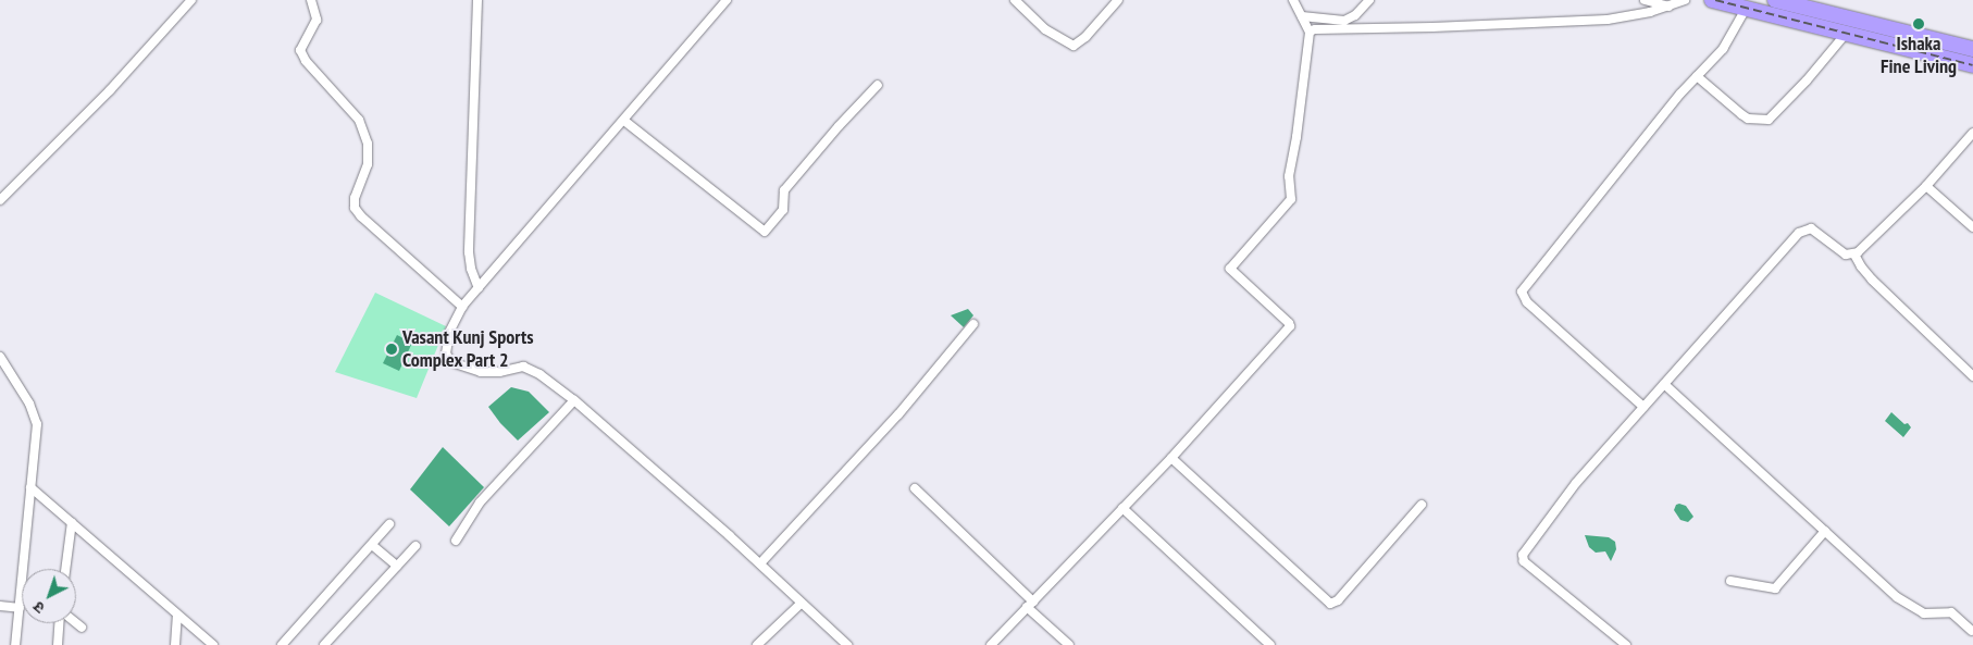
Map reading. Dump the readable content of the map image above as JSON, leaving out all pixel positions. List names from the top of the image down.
{
  "places": ["Ishaka Fine Living", "Vasant Kunj Sports Complex Part 2"],
  "north": "bottom left"
}
